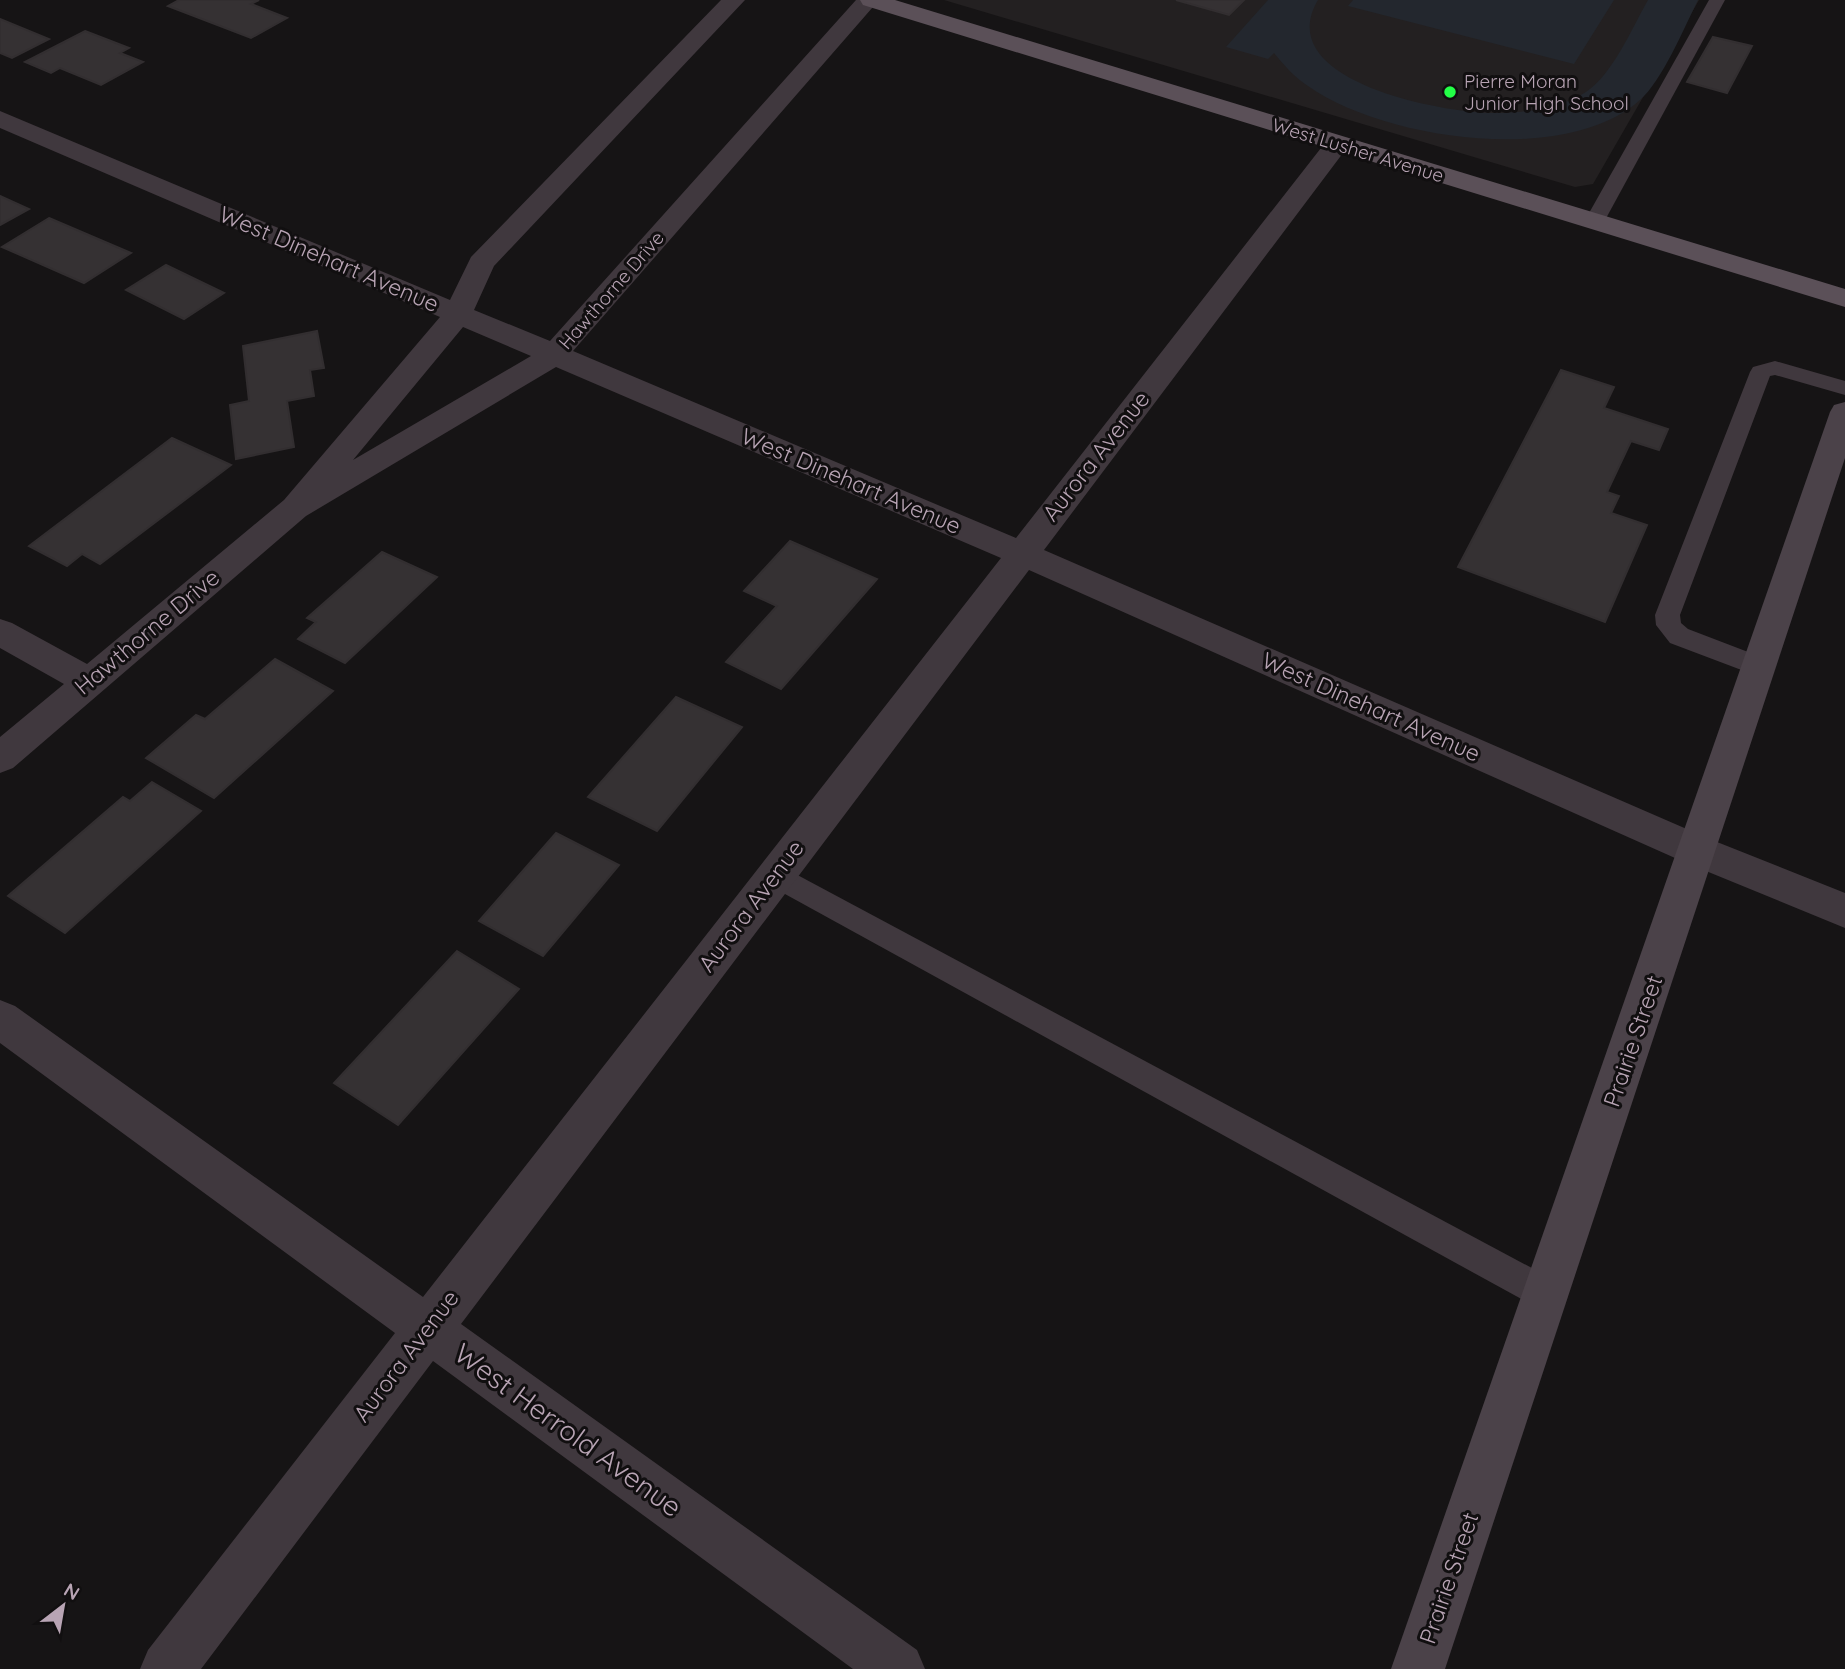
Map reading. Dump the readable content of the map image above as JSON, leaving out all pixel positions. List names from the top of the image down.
{
  "streets": {
    "main road": ["West Lusher Avenue", "Prairie Street"],
    "street": [
      "West Dinehart Avenue",
      "Hawthorne Drive",
      "Aurora Avenue",
      "West Herrold Avenue"
    ]
  },
  "crossings": [
    ["West Lusher Avenue", "Hawthorne Drive"],
    ["West Lusher Avenue", "Aurora Avenue"],
    ["West Dinehart Avenue", "Hawthorne Drive"],
    ["West Dinehart Avenue", "Aurora Avenue"],
    ["West Dinehart Avenue", "Prairie Street"],
    ["Aurora Avenue", "West Herrold Avenue"]
  ],
  "places": ["Pierre Moran Junior High School"],
  "north": "top right"
}
